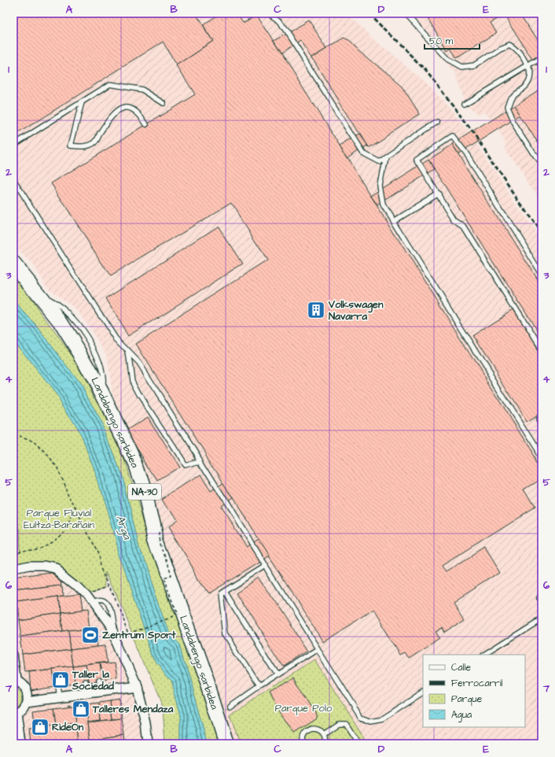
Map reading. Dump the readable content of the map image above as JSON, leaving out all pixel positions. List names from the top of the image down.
{
  "streets": {
    "highway": ["Landabengo sarbidea", "NA-30"]
  },
  "water": ["Arga"],
  "parks": ["Parque Fluvial Eultza-Barañain", "Parque Polo"],
  "places": {
    "building": ["Volkswagen Navarra"],
    "sports": ["Zentrum Sport"],
    "shop": ["Taller la Sociedad", "Talleres Mendaza", "RideOn"]
  },
  "legend": [
    "Calle",
    "Ferrocarril",
    "Parque",
    "Agua"
  ],
  "scale_bar": "50 m",
  "grid": {
    "columns": [
      "A",
      "B",
      "C",
      "D",
      "E"
    ],
    "rows": [
      "1",
      "2",
      "3",
      "4",
      "5",
      "6",
      "7"
    ]
  }
}
